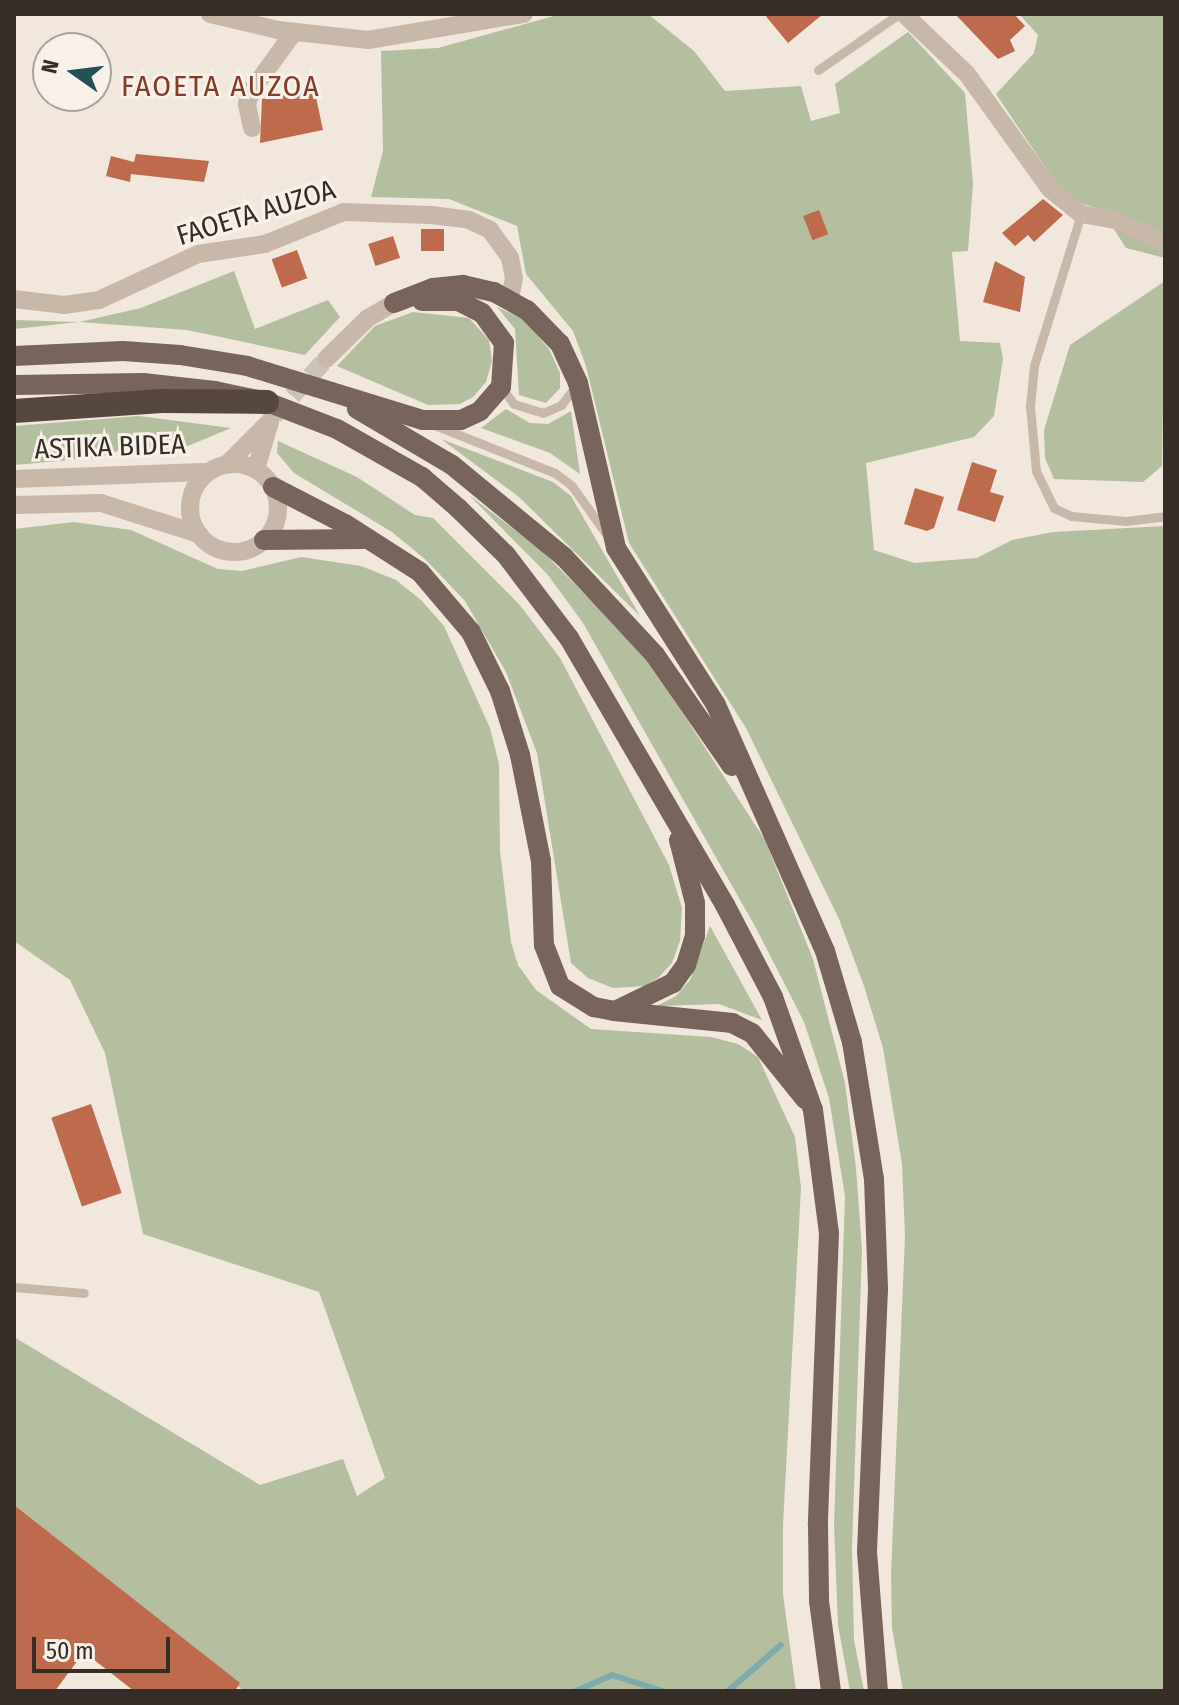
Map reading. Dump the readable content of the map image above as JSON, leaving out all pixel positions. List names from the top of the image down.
{
  "streets": {
    "street": ["FAOETA AUZOA", "ASTIKA BIDEA"]
  },
  "districts": ["FAOETA AUZOA"],
  "scale_bar": "50 m",
  "north": "left"
}
